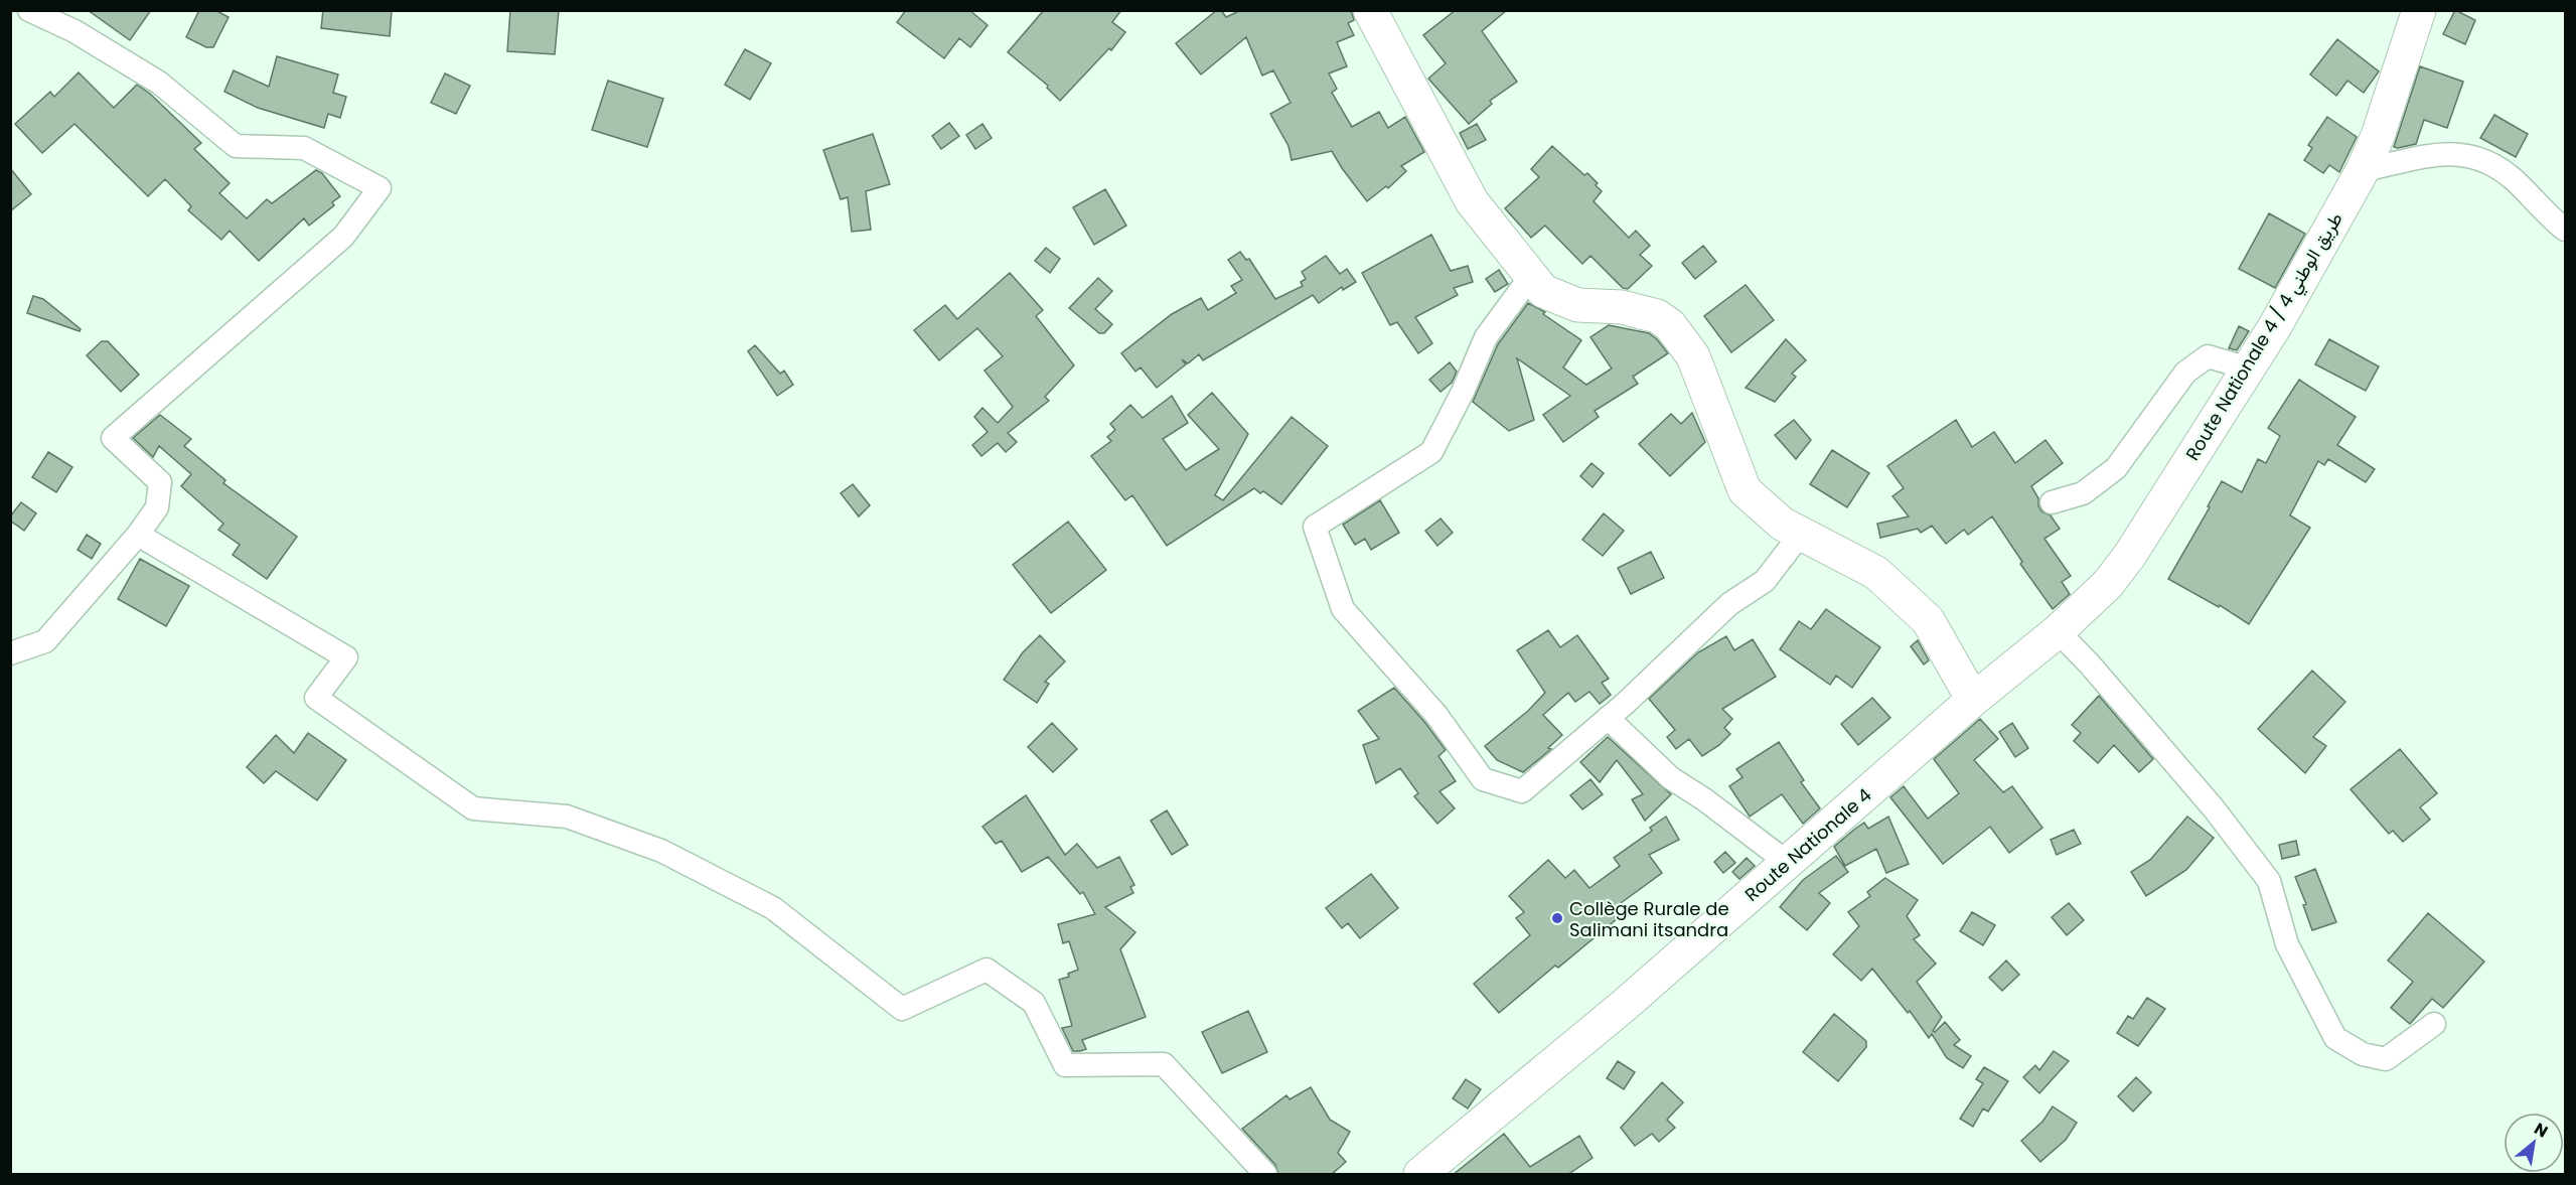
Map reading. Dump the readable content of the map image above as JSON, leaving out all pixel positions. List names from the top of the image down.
{
  "streets": {
    "main road": ["Route Nationale 4 / طريق الوطني 4", "Route Nationale 4"]
  },
  "crossings": [
    ["Route Nationale 4 / طريق الوطني 4", "Route Nationale 4"]
  ],
  "places": ["Collège Rurale de Salimani itsandra"],
  "north": "top right"
}
